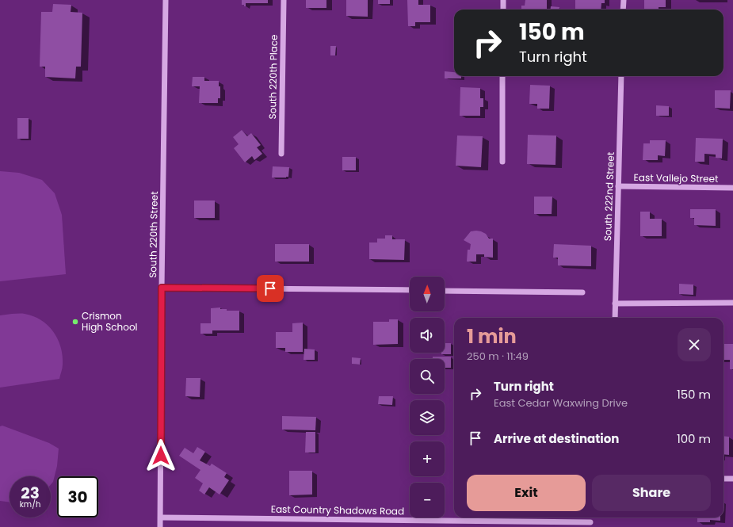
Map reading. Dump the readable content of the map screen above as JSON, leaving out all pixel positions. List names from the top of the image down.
{
  "streets": {
    "street": [
      "South 220th Place",
      "East Vallejo Street",
      "South 222nd Street",
      "South 220th Street",
      "East Country Shadows Road"
    ]
  },
  "crossings": [
    ["East Vallejo Street", "South 222nd Street"],
    ["South 220th Street", "East Country Shadows Road"]
  ],
  "places": ["Crismon High School"],
  "north": "top",
  "page": {
    "turn": ["150 m", "Turn right"],
    "map_buttons": ["+", "−"],
    "heading": ["1 min", "250 m · 11:49"],
    "list": [
      {
        "name": "Turn right",
        "note": "East Cedar Waxwing Drive",
        "value": "150 m"
      },
      {
        "name": "Arrive at destination",
        "value": "100 m"
      }
    ],
    "buttons": ["Exit", "Share"],
    "speed": "23 km/h",
    "limit": "30"
  }
}
